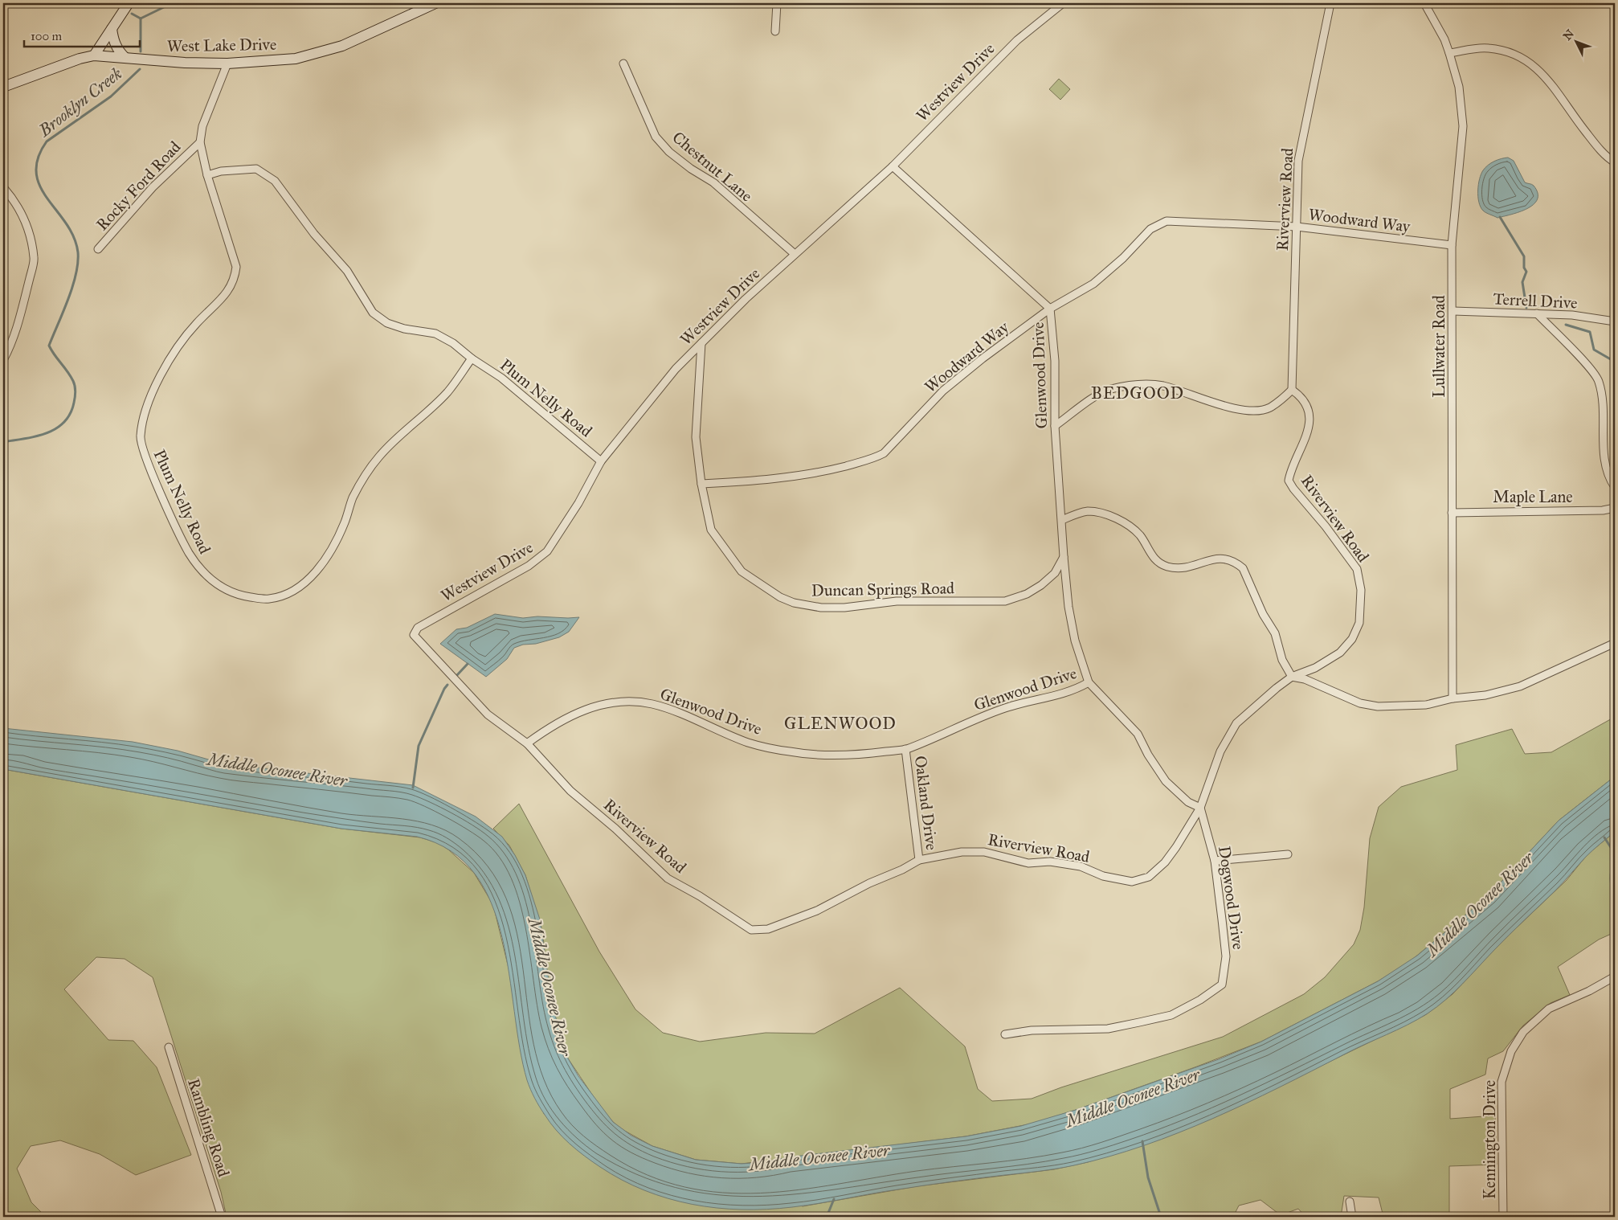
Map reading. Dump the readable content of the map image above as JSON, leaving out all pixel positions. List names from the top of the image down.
{
  "streets": {
    "main road": ["West Lake Drive"],
    "street": [
      "Westview Drive",
      "Chestnut Lane",
      "Rocky Ford Road",
      "Riverview Road",
      "Woodward Way",
      "Terrell Drive",
      "Lullwater Road",
      "Glenwood Drive",
      "Plum Nelly Road",
      "Maple Lane",
      "Duncan Springs Road",
      "Oakland Drive",
      "Dogwood Drive",
      "Rambling Road",
      "Kennington Drive"
    ]
  },
  "crossings": [
    ["West Lake Drive", "Plum Nelly Road"],
    ["Westview Drive", "Chestnut Lane"],
    ["Westview Drive", "Riverview Road"],
    ["Westview Drive", "Glenwood Drive"],
    ["Westview Drive", "Plum Nelly Road"],
    ["Westview Drive", "Duncan Springs Road"],
    ["Rocky Ford Road", "Plum Nelly Road"],
    ["Riverview Road", "Woodward Way"],
    ["Riverview Road", "Glenwood Drive"],
    ["Riverview Road", "Oakland Drive"],
    ["Riverview Road", "Dogwood Drive"],
    ["Woodward Way", "Lullwater Road"],
    ["Woodward Way", "Glenwood Drive"],
    ["Woodward Way", "Duncan Springs Road"],
    ["Terrell Drive", "Lullwater Road"],
    ["Lullwater Road", "Maple Lane"],
    ["Glenwood Drive", "Duncan Springs Road"],
    ["Glenwood Drive", "Oakland Drive"]
  ],
  "districts": ["BEDGOOD", "GLENWOOD"],
  "water": ["Brooklyn Creek", "Middle Oconee River"],
  "scale_bar": "100 m",
  "north": "top left"
}
